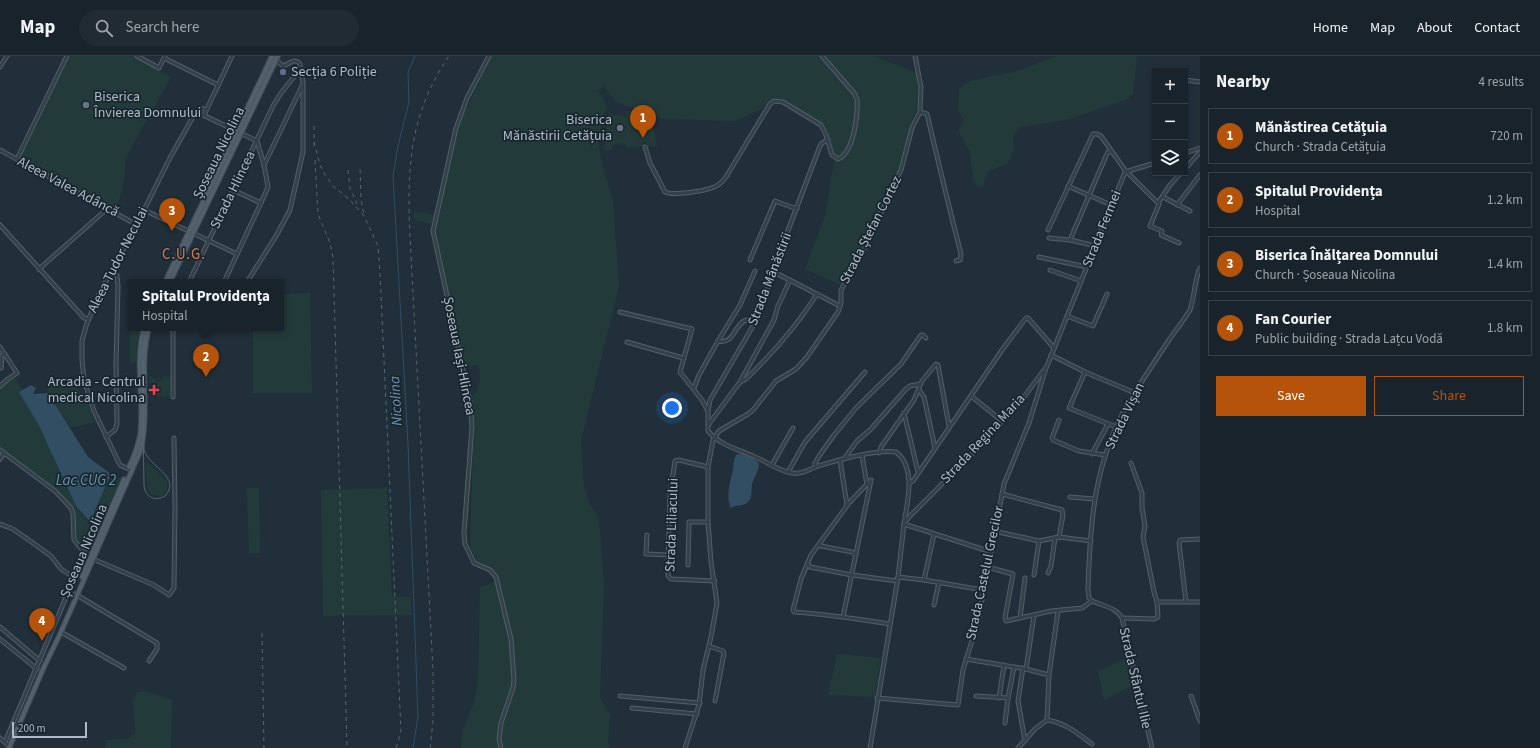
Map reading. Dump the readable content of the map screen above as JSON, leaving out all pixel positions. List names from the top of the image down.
{
  "streets": {
    "main road": ["Șoseaua Nicolina"],
    "street": [
      "Aleea Valea Adâncă",
      "Strada Hlincea",
      "Strada Fermei",
      "Strada Ștefan Cortez",
      "Aleea Tudor Neculai",
      "Strada Mânăstirii",
      "Șoseaua Iași-Hlincea",
      "Strada Vișan",
      "Strada Regina Maria",
      "Strada Liliacului",
      "Strada Castelul Grecilor",
      "Strada Sfântul Ilie"
    ]
  },
  "crossings": [
    ["Șoseaua Nicolina", "Strada Hlincea"],
    ["Șoseaua Nicolina", "Aleea Tudor Neculai"],
    ["Aleea Valea Adâncă", "Aleea Tudor Neculai"],
    ["Strada Hlincea", "Aleea Tudor Neculai"],
    ["Strada Fermei", "Strada Regina Maria"],
    ["Strada Ștefan Cortez", "Strada Mânăstirii"],
    ["Strada Vișan", "Strada Sfântul Ilie"],
    ["Strada Regina Maria", "Strada Castelul Grecilor"]
  ],
  "districts": ["C.U.G."],
  "water": ["Nicolina", "Lac CUG 2"],
  "places": {
    "other": ["Secția 6 Poliție", "Biserica Învierea Domnului", "Biserica Mănăstirii Cetățuia"],
    "health": ["Arcadia - Centrul medical Nicolina"]
  },
  "scale_bar": "200 m",
  "page": {
    "header": "Map",
    "search": "Search here",
    "nav": [
      "Home",
      "Map",
      "About",
      "Contact"
    ],
    "heading": ["Nearby", "4 results"],
    "map_buttons": ["+", "−"],
    "pins": [
      "1",
      "3",
      "2",
      "4"
    ],
    "list": [
      {
        "mark": "1",
        "name": "Mănăstirea Cetățuia",
        "note": "Church · Strada Cetățuia",
        "value": "720 m"
      },
      {
        "mark": "2",
        "name": "Spitalul Providența",
        "note": "Hospital",
        "value": "1.2 km"
      },
      {
        "mark": "3",
        "name": "Biserica Înălțarea Domnului",
        "note": "Church · Șoseaua Nicolina",
        "value": "1.4 km"
      },
      {
        "mark": "4",
        "name": "Fan Courier",
        "note": "Public building · Strada Lațcu Vodă",
        "value": "1.8 km"
      }
    ],
    "popup": ["Spitalul Providența", "Hospital"],
    "buttons": ["Save", "Share"],
    "scale": "200 m"
  }
}
